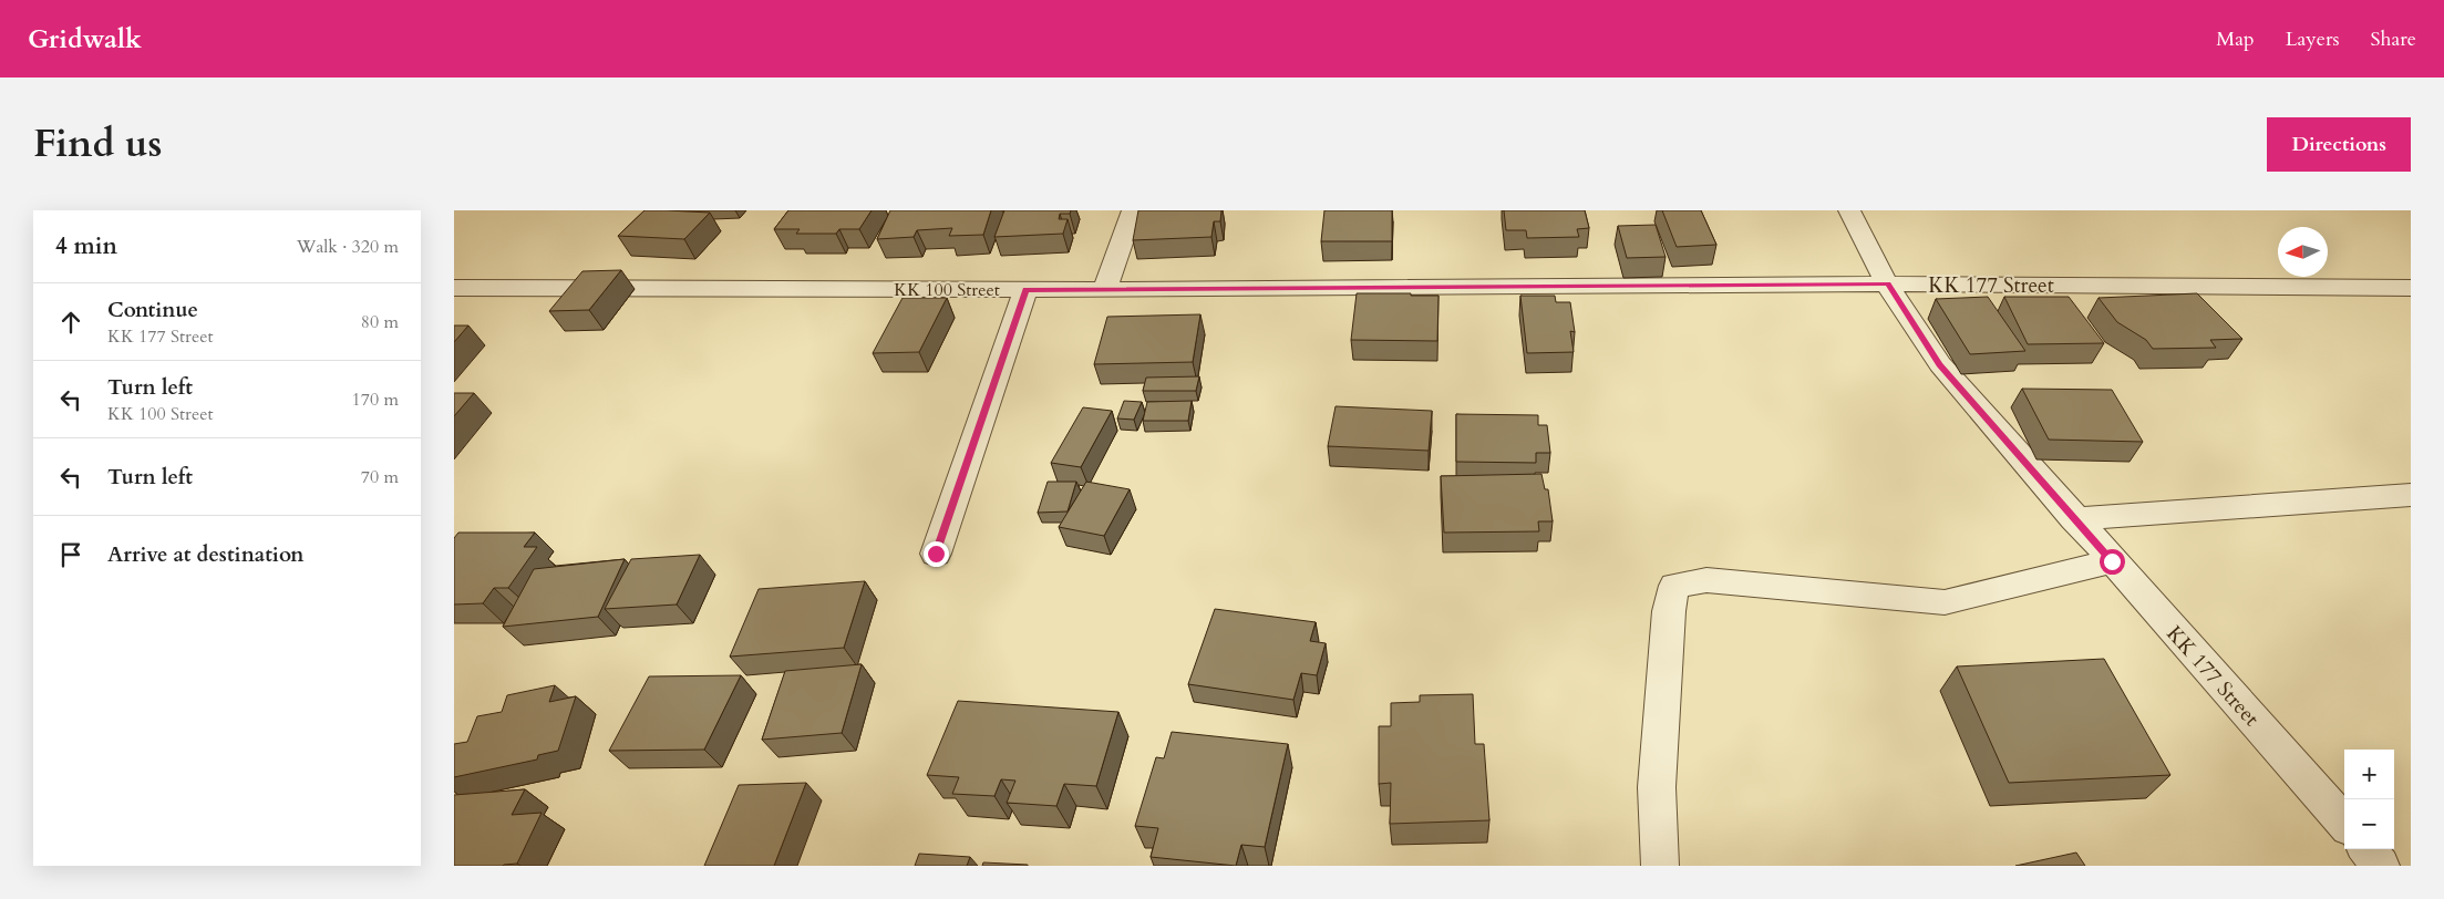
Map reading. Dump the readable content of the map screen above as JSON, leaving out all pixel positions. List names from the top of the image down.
{
  "streets": {
    "street": ["KK 177 Street", "KK 100 Street"]
  },
  "crossings": [
    ["KK 177 Street", "KK 100 Street"]
  ],
  "north": "left",
  "page": {
    "header": "Gridwalk",
    "nav": ["Map", "Layers", "Share"],
    "title": "Find us",
    "buttons": "Directions",
    "heading": ["4 min", "Walk · 320 m"],
    "list": [
      ["Continue", "KK 177 Street", "80 m"],
      ["Turn left", "KK 100 Street", "170 m"],
      ["Turn left", "70 m"],
      "Arrive at destination"
    ],
    "map_buttons": ["+", "−"]
  }
}
